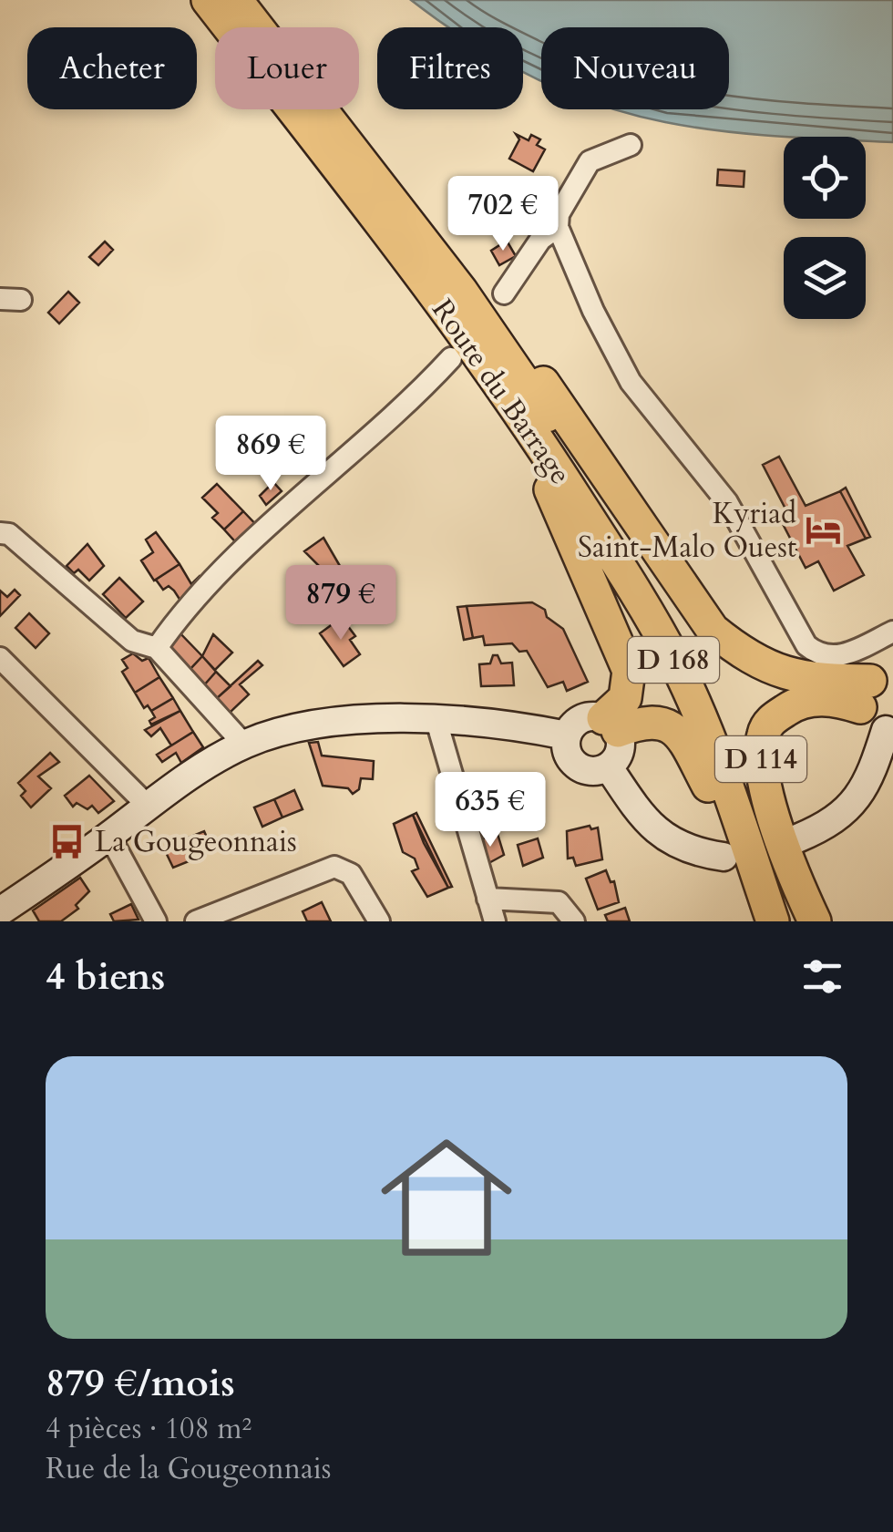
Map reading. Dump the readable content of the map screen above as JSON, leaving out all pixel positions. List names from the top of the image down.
{
  "streets": {
    "main road": ["Route du Barrage", "D 168", "D 114"]
  },
  "crossings": [
    ["Route du Barrage", "D 168"],
    ["D 168", "D 114"]
  ],
  "places": {
    "hotel": ["Kyriad Saint-Malo Ouest"],
    "bus stop": ["La Gougeonnais"]
  },
  "page": {
    "chip": [
      "Acheter",
      "Louer",
      "Filtres",
      "Nouveau"
    ],
    "price": [
      "702 €",
      "869 €",
      "879 €",
      "635 €"
    ],
    "heading": "4 biens",
    "list": [
      {
        "name": "879 €/mois",
        "note": "4 pièces · 108 m² · Rue de la Gougeonnais"
      }
    ]
  }
}
